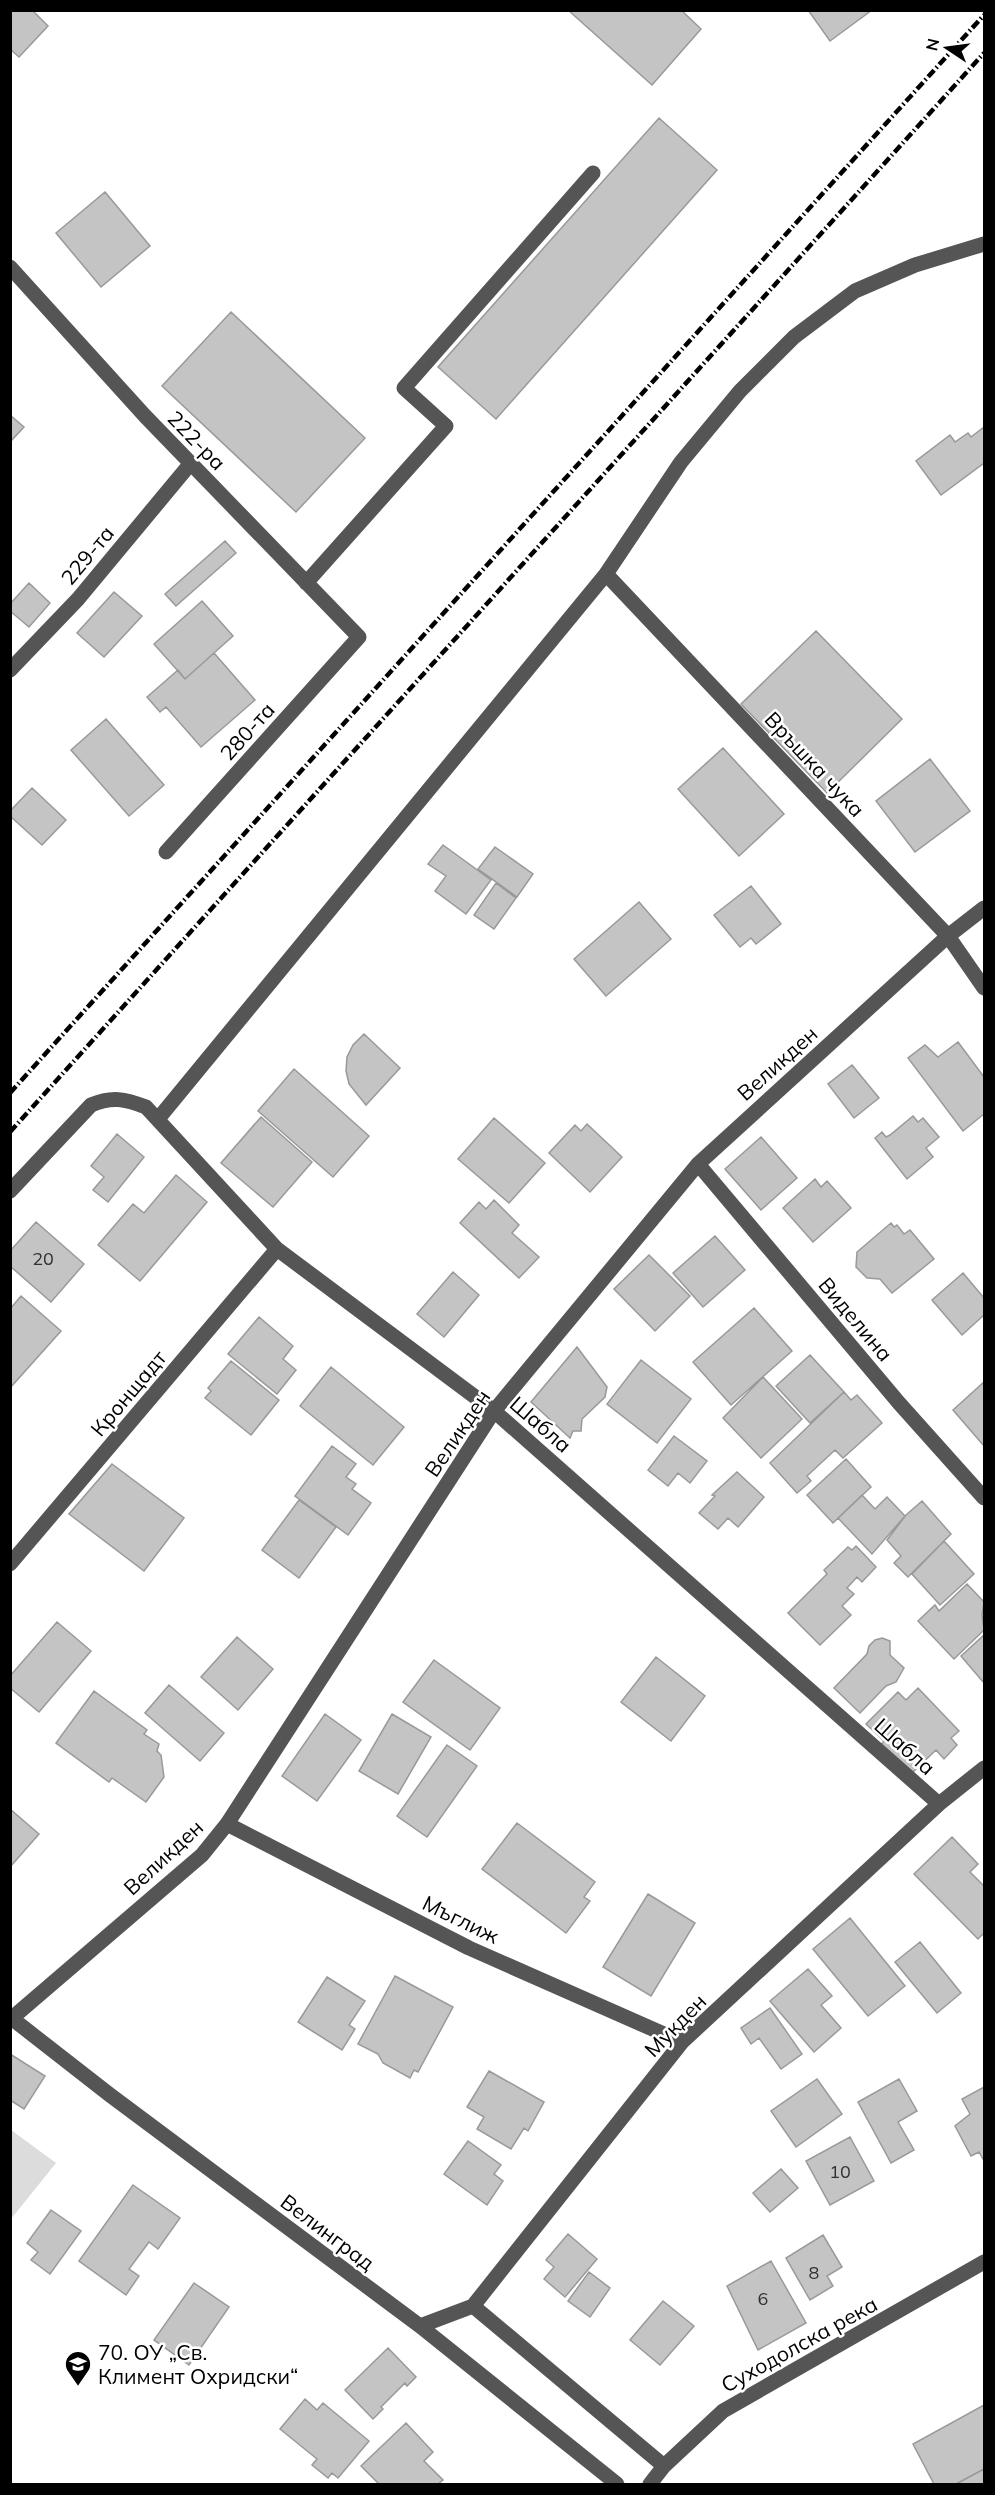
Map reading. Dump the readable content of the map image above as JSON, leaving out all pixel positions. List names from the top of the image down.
{
  "streets": {
    "street": [
      "222-ра",
      "229-та",
      "280-та",
      "Връшка чука",
      "Великден",
      "Виделина",
      "Кронщадт",
      "Шабла",
      "Мъглиж",
      "Мукден",
      "Велинград",
      "Суходолска река"
    ]
  },
  "crossings": [
    ["222-ра", "229-та"],
    ["222-ра", "280-та"],
    ["Връшка чука", "Великден"],
    ["Великден", "Виделина"],
    ["Великден", "Шабла"],
    ["Великден", "Мъглиж"],
    ["Великден", "Велинград"],
    ["Кронщадт", "Шабла"],
    ["Шабла", "Мукден"],
    ["Мъглиж", "Мукден"]
  ],
  "places": {
    "school or university": ["70. ОУ „Св. Климент Охридски“"]
  },
  "house_numbers": [
    "20",
    "10",
    "8",
    "6"
  ],
  "north": "left"
}
